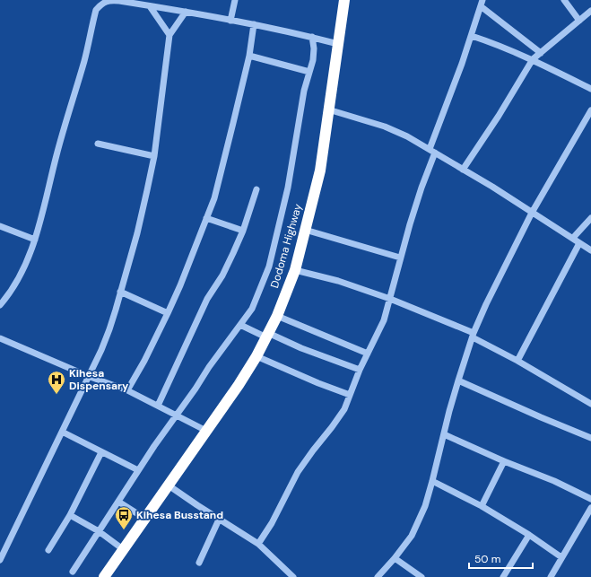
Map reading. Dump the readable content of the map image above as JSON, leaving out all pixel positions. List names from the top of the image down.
{
  "streets": {
    "highway": ["Dodoma Highway"]
  },
  "places": {
    "hospital": ["Kihesa Dispensary"],
    "bus stop": ["Kihesa Busstand"]
  },
  "scale_bar": "50 m"
}
